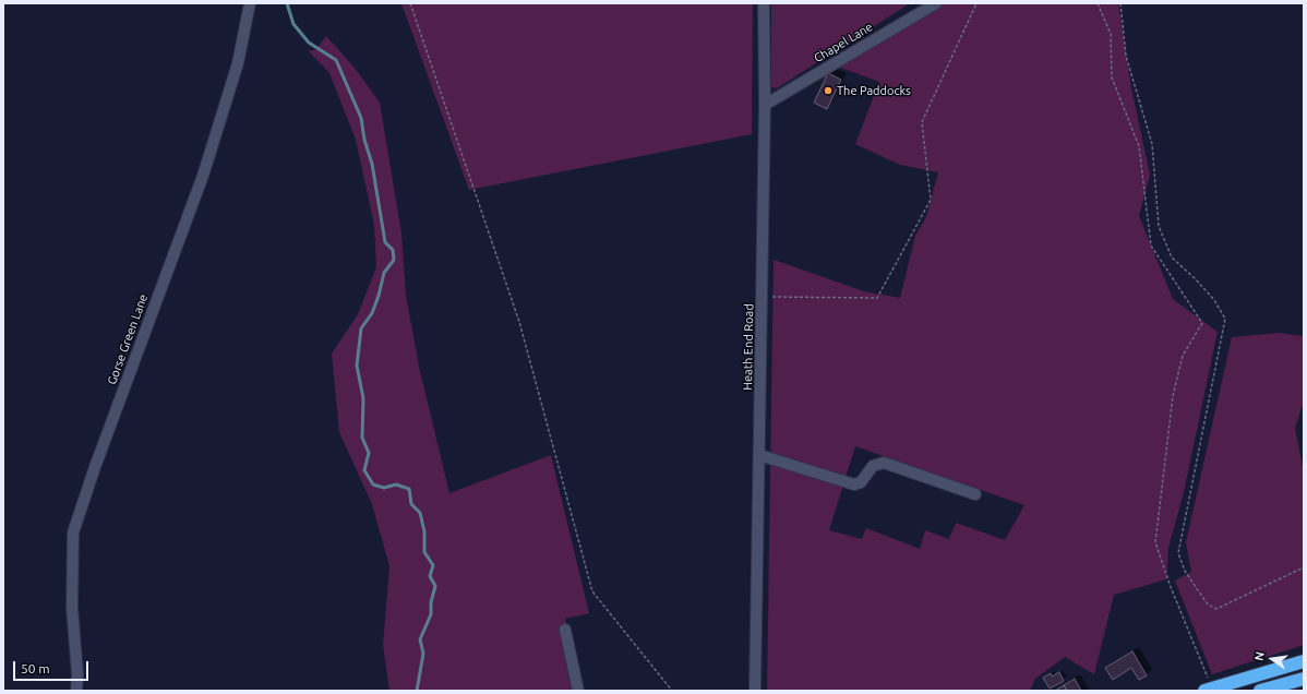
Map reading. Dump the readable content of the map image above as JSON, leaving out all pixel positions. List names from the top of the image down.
{
  "streets": {
    "street": ["Chapel Lane", "Gorse Green Lane", "Heath End Road"]
  },
  "crossings": [
    ["Chapel Lane", "Heath End Road"]
  ],
  "places": ["The Paddocks"],
  "scale_bar": "50 m",
  "north": "left"
}
